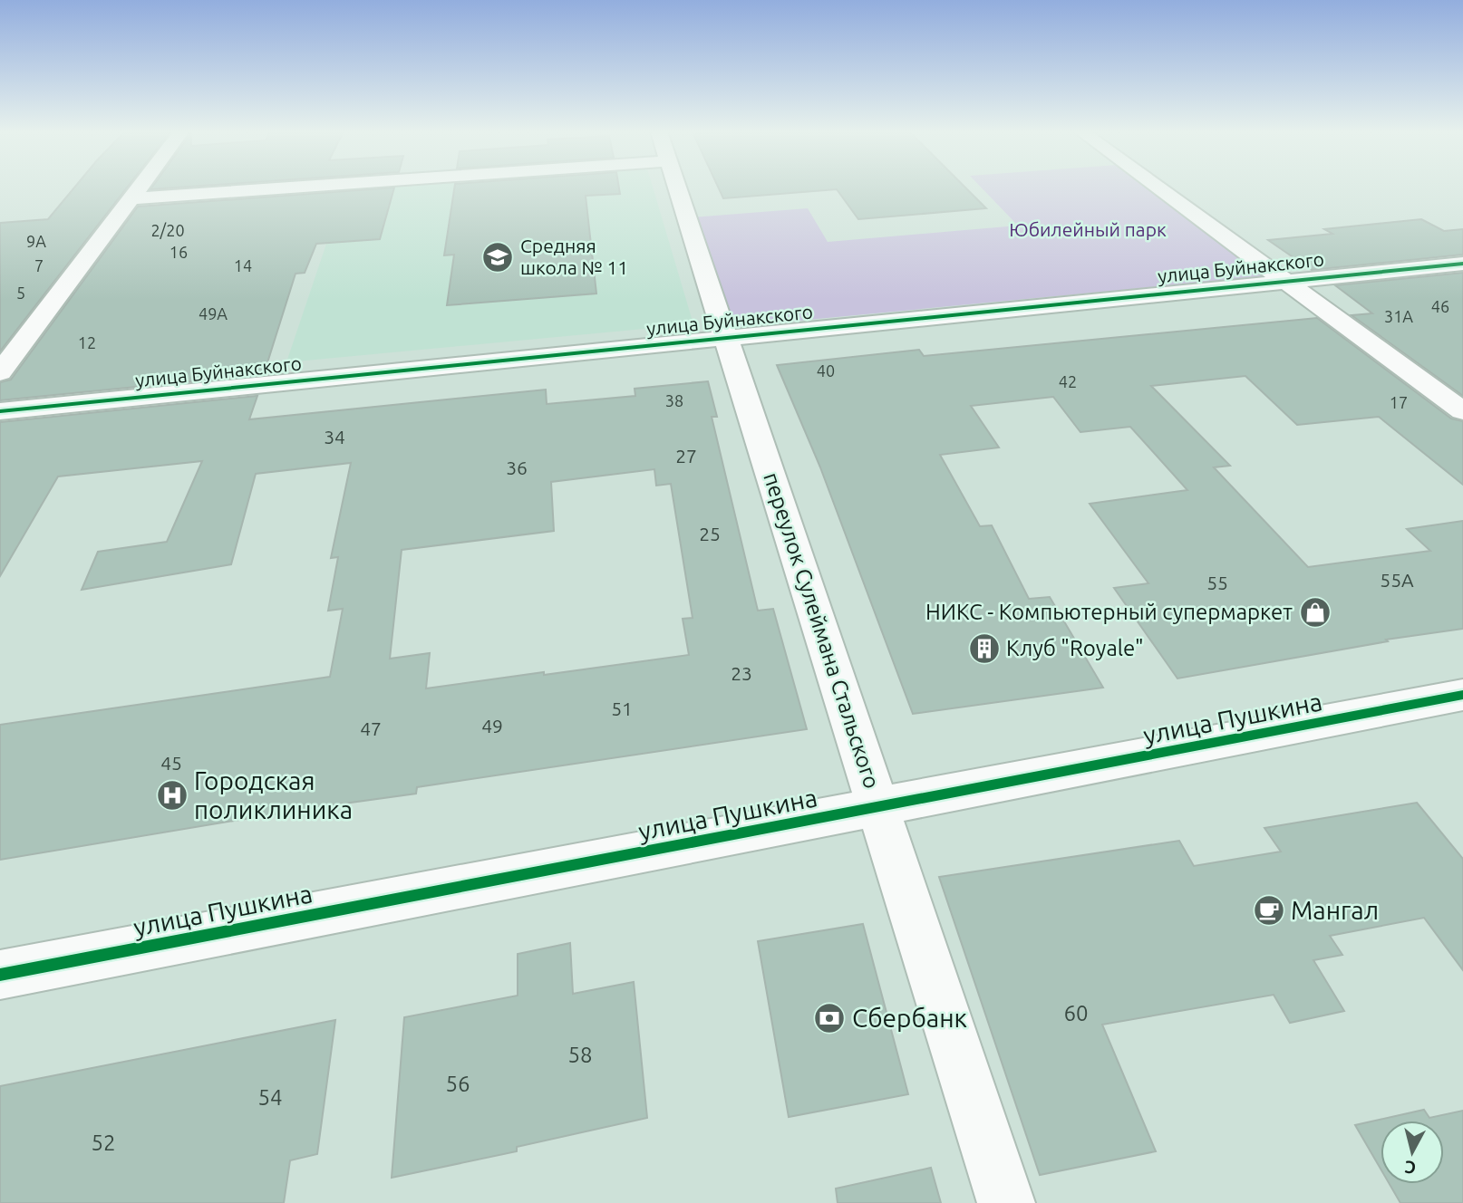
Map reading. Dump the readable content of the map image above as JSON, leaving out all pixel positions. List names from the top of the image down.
{
  "streets": {
    "street": ["улица Буйнакского", "переулок Сулеймана Стальского", "улица Пушкина"]
  },
  "crossings": [
    ["улица Буйнакского", "переулок Сулеймана Стальского"],
    ["переулок Сулеймана Стальского", "улица Пушкина"]
  ],
  "parks": ["Юбилейный парк"],
  "places": {
    "school or university": ["Средняя школа № 11"],
    "shop": ["НИКС - Компьютерный супермаркет"],
    "building": ["Клуб \"Royale\""],
    "hospital": ["Городская поликлиника"],
    "cafe": ["Мангал"],
    "bank": ["Сбербанк"]
  },
  "house_numbers": [
    "2/20",
    "9А",
    "16",
    "7",
    "14",
    "5",
    "46",
    "49А",
    "31А",
    "12",
    "40",
    "42",
    "38",
    "17",
    "34",
    "27",
    "36",
    "25",
    "55А",
    "55",
    "23",
    "51",
    "49",
    "47",
    "45",
    "60",
    "58",
    "56",
    "54",
    "52"
  ],
  "north": "bottom"
}
